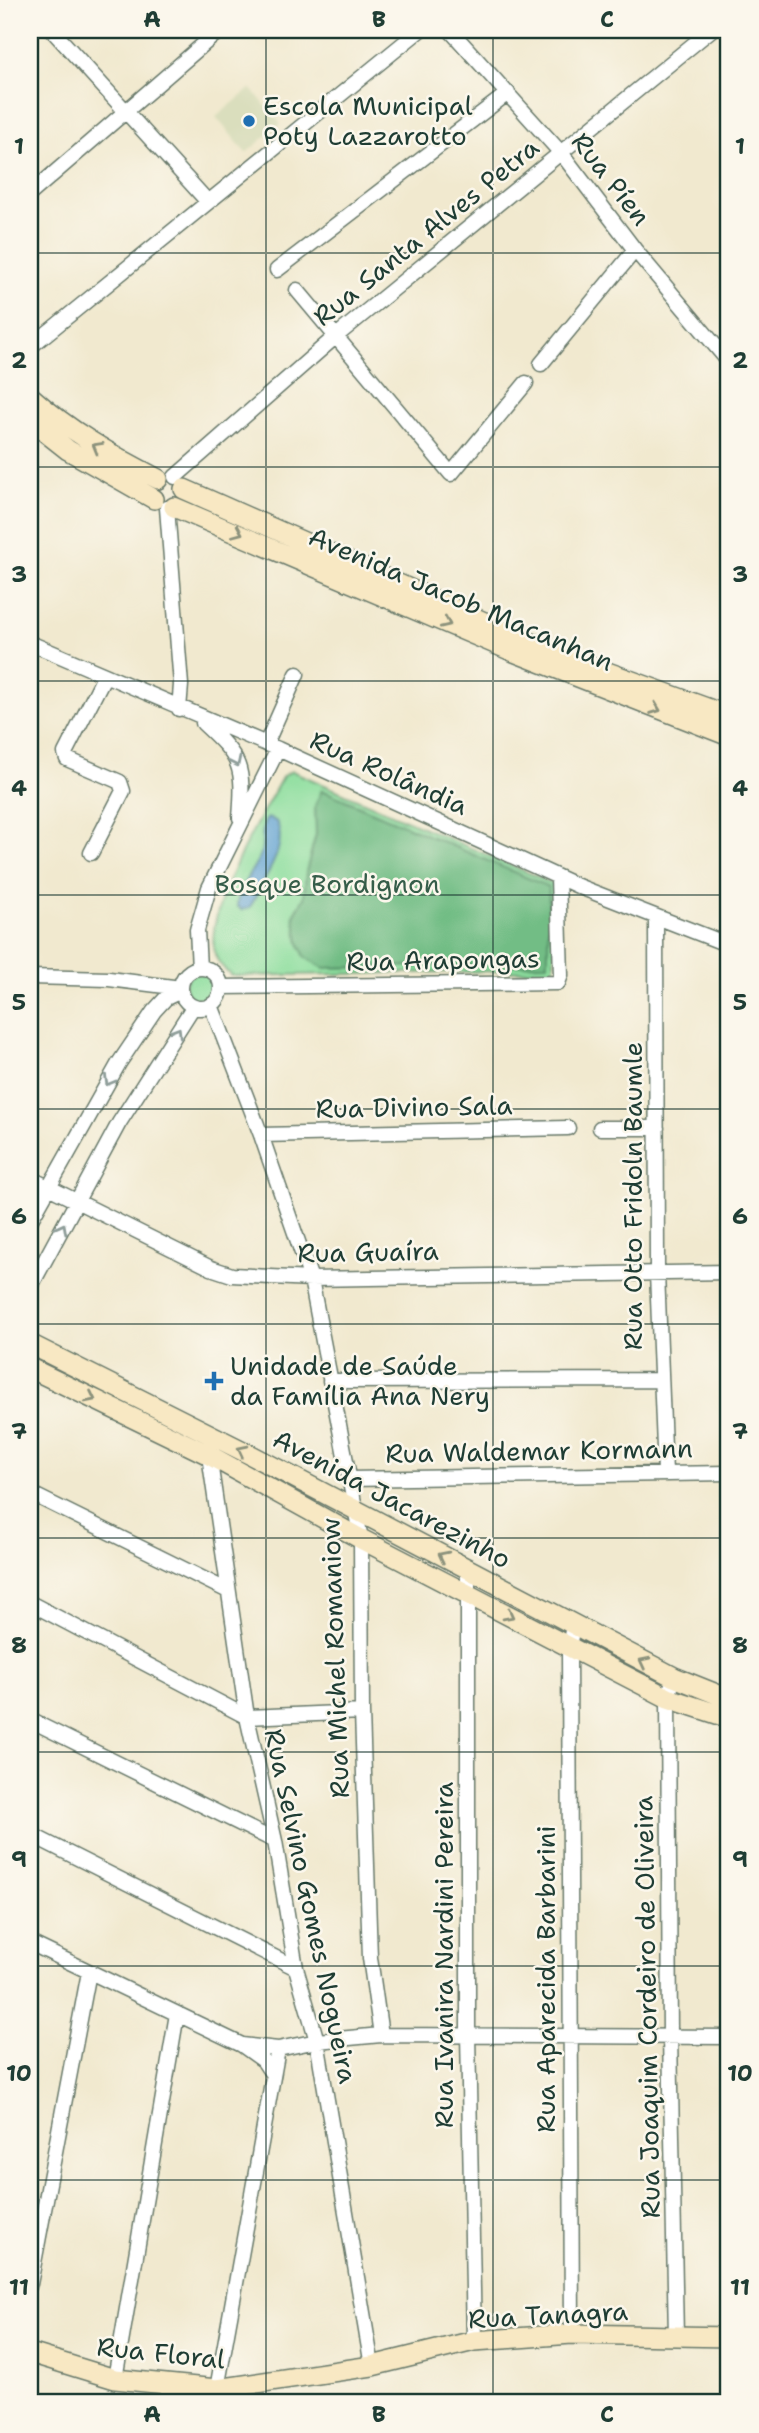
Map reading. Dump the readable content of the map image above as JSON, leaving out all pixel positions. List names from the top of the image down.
{
  "streets": {
    "street": [
      "Rua Píen",
      "Rua Santa Alves Petra",
      "Avenida Jacob Macanhan",
      "Rua Rolândia",
      "Rua Arapongas",
      "Rua Divino Sala",
      "Rua Otto Fridoln Baumle",
      "Rua Guaíra",
      "Rua Waldemar Kormann",
      "Avenida Jacarezinho",
      "Rua Michel Romaniow",
      "Rua Selvino Gomes Nogueira",
      "Rua Ivanira Nardini Pereira",
      "Rua Aparecida Barbarini",
      "Rua Joaquim Cordeiro de Oliveira",
      "Rua Tanagra",
      "Rua Floral"
    ]
  },
  "crossings": [
    ["Rua Píen", "Rua Santa Alves Petra"],
    ["Rua Santa Alves Petra", "Avenida Jacob Macanhan"],
    ["Rua Rolândia", "Rua Arapongas"],
    ["Rua Rolândia", "Rua Otto Fridoln Baumle"],
    ["Rua Arapongas", "Rua Michel Romaniow"],
    ["Rua Divino Sala", "Rua Michel Romaniow"],
    ["Rua Otto Fridoln Baumle", "Rua Guaíra"],
    ["Rua Otto Fridoln Baumle", "Rua Waldemar Kormann"],
    ["Rua Guaíra", "Rua Michel Romaniow"],
    ["Rua Waldemar Kormann", "Rua Michel Romaniow"],
    ["Avenida Jacarezinho", "Rua Michel Romaniow"],
    ["Avenida Jacarezinho", "Rua Selvino Gomes Nogueira"],
    ["Avenida Jacarezinho", "Rua Ivanira Nardini Pereira"],
    ["Avenida Jacarezinho", "Rua Aparecida Barbarini"],
    ["Avenida Jacarezinho", "Rua Joaquim Cordeiro de Oliveira"],
    ["Rua Selvino Gomes Nogueira", "Rua Tanagra"],
    ["Rua Selvino Gomes Nogueira", "Rua Floral"],
    ["Rua Ivanira Nardini Pereira", "Rua Tanagra"],
    ["Rua Aparecida Barbarini", "Rua Tanagra"],
    ["Rua Joaquim Cordeiro de Oliveira", "Rua Tanagra"],
    ["Rua Tanagra", "Rua Floral"]
  ],
  "parks": ["Bosque Bordignon"],
  "places": {
    "other": ["Escola Municipal Poty Lazzarotto"],
    "health": ["Unidade de Saúde da Família Ana Nery"]
  },
  "grid": {
    "columns": ["A", "B", "C"],
    "rows": [
      "1",
      "2",
      "3",
      "4",
      "5",
      "6",
      "7",
      "8",
      "9",
      "10",
      "11"
    ]
  }
}
